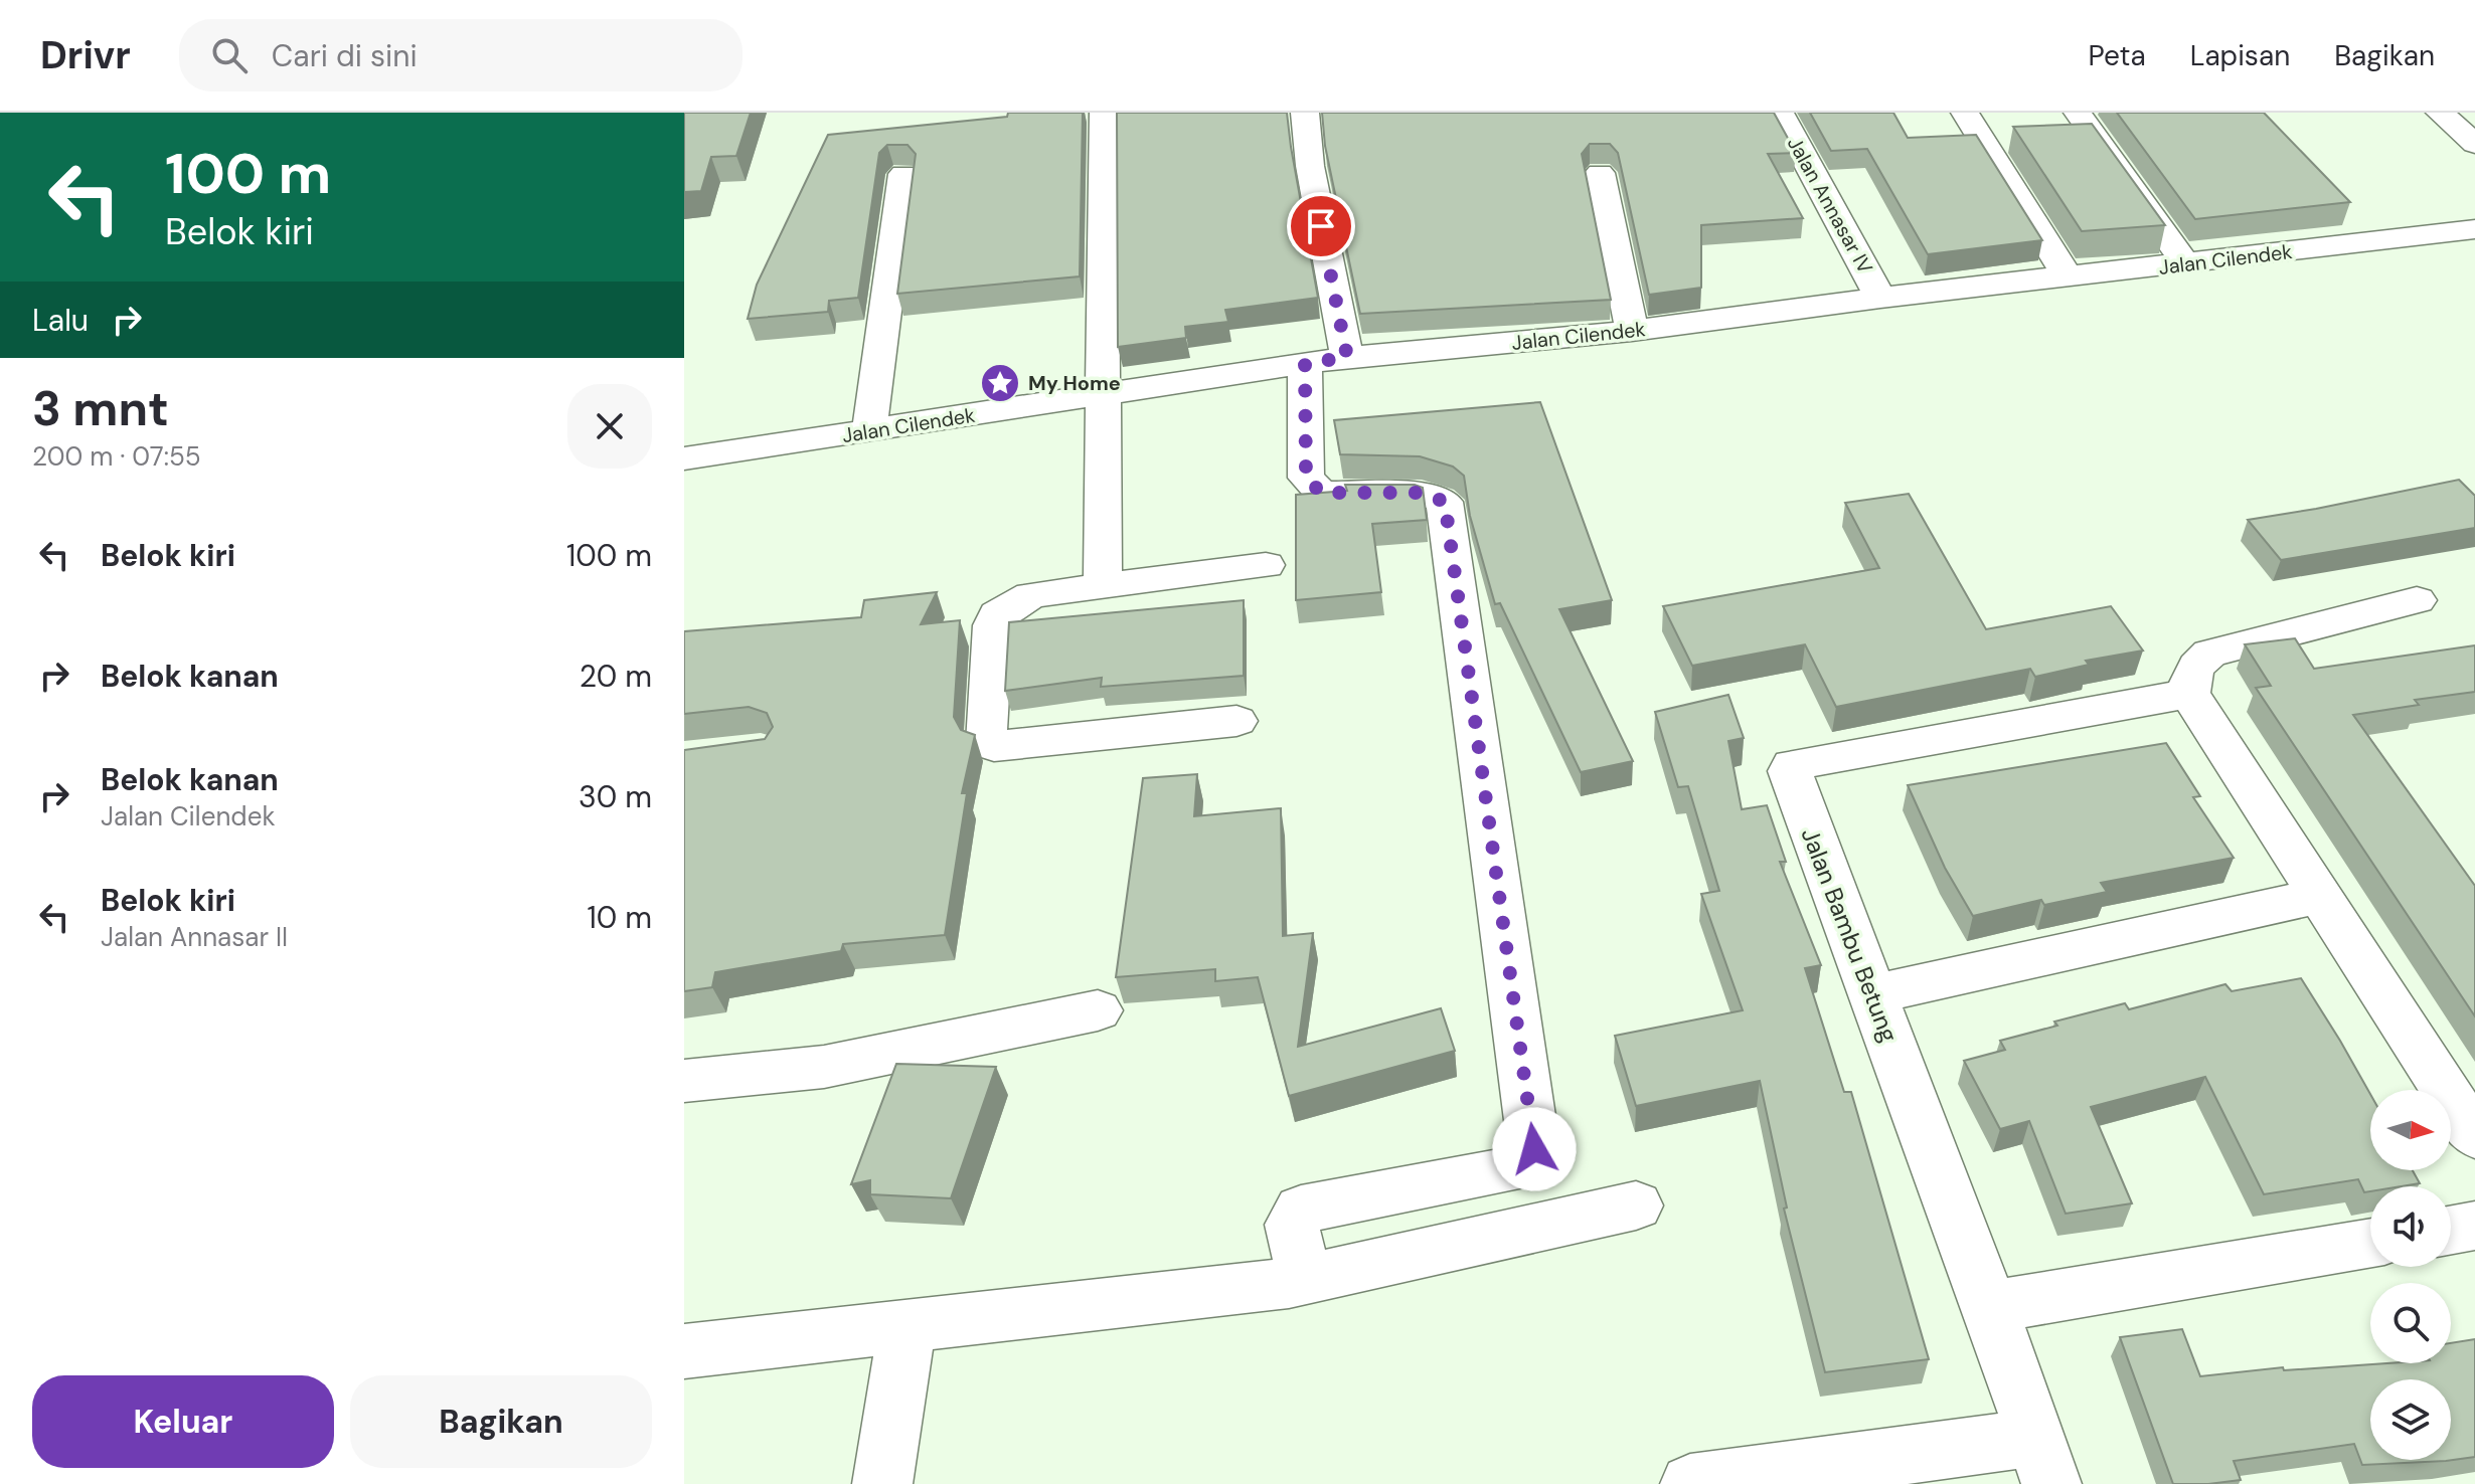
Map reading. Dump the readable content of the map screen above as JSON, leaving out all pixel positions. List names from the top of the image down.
{
  "streets": {
    "street": ["Jalan Annasar IV", "Jalan Cilendek", "Jalan Bambu Betung"]
  },
  "crossings": [
    ["Jalan Annasar IV", "Jalan Cilendek"]
  ],
  "places": {
    "place": ["My Home"]
  },
  "north": "right",
  "page": {
    "header": "Drivr",
    "search": "Cari di sini",
    "nav": ["Peta", "Lapisan", "Bagikan"],
    "turn": ["100 m", "Belok kiri"],
    "then": "Lalu",
    "heading": ["3 mnt", "200 m · 07:55"],
    "list": [
      {
        "name": "Belok kiri",
        "value": "100 m"
      },
      {
        "name": "Belok kanan",
        "value": "20 m"
      },
      {
        "name": "Belok kanan",
        "note": "Jalan Cilendek",
        "value": "30 m"
      },
      {
        "name": "Belok kiri",
        "note": "Jalan Annasar II",
        "value": "10 m"
      }
    ],
    "buttons": ["Keluar", "Bagikan"]
  }
}
